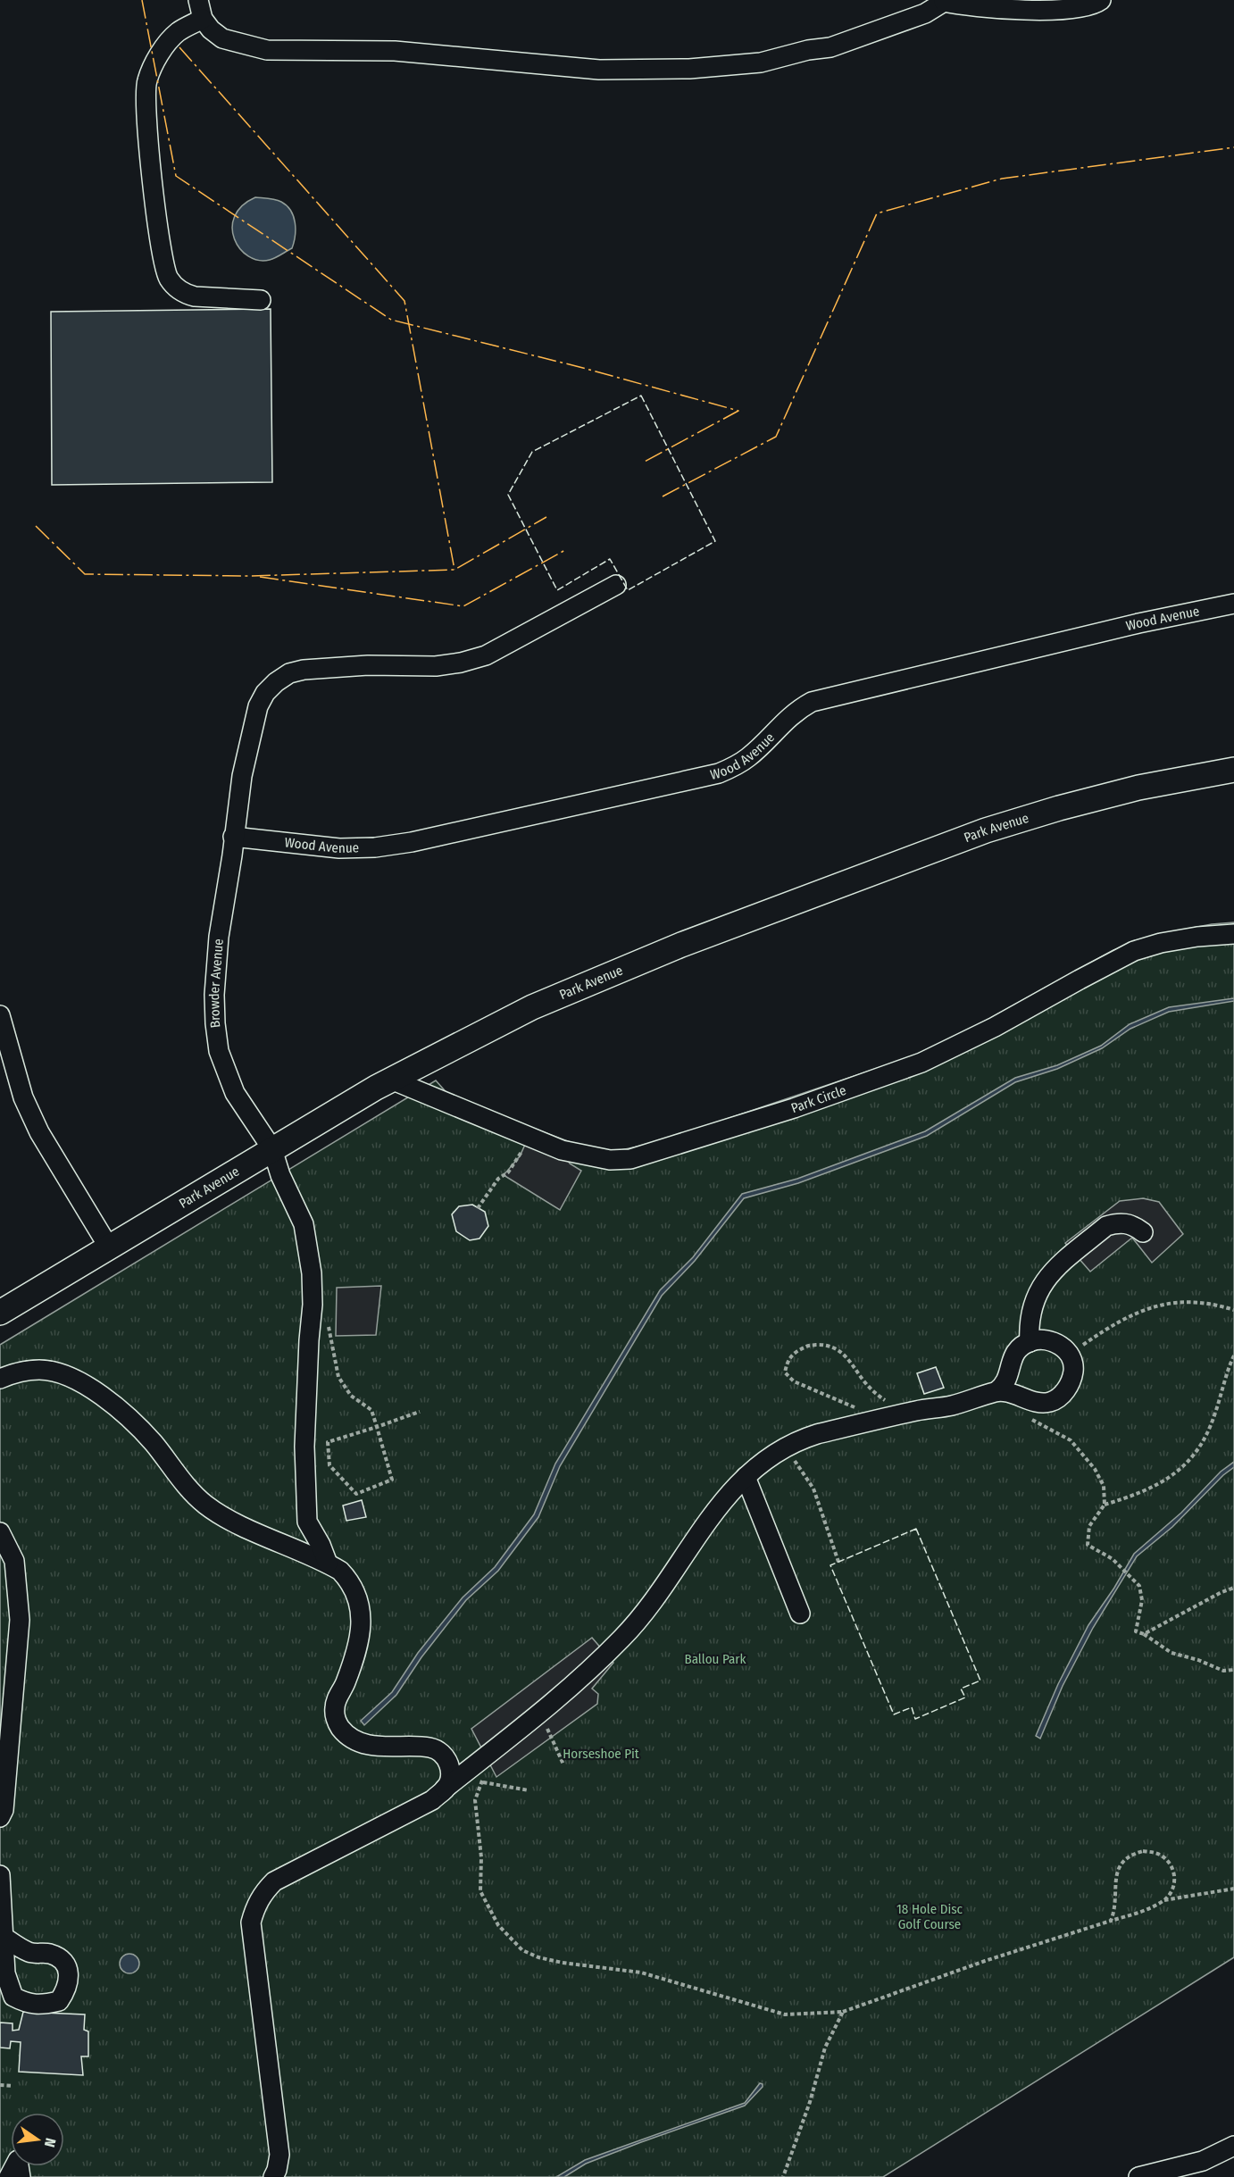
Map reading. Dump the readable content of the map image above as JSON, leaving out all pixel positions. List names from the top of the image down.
{
  "streets": {
    "main road": ["Park Avenue"],
    "street": ["Wood Avenue", "Browder Avenue", "Park Circle"]
  },
  "crossings": [
    ["Wood Avenue", "Browder Avenue"],
    ["Park Avenue", "Browder Avenue"],
    ["Park Avenue", "Park Circle"]
  ],
  "parks": ["Ballou Park", "Horseshoe Pit", "18 Hole Disc Golf Course"],
  "north": "right"
}
